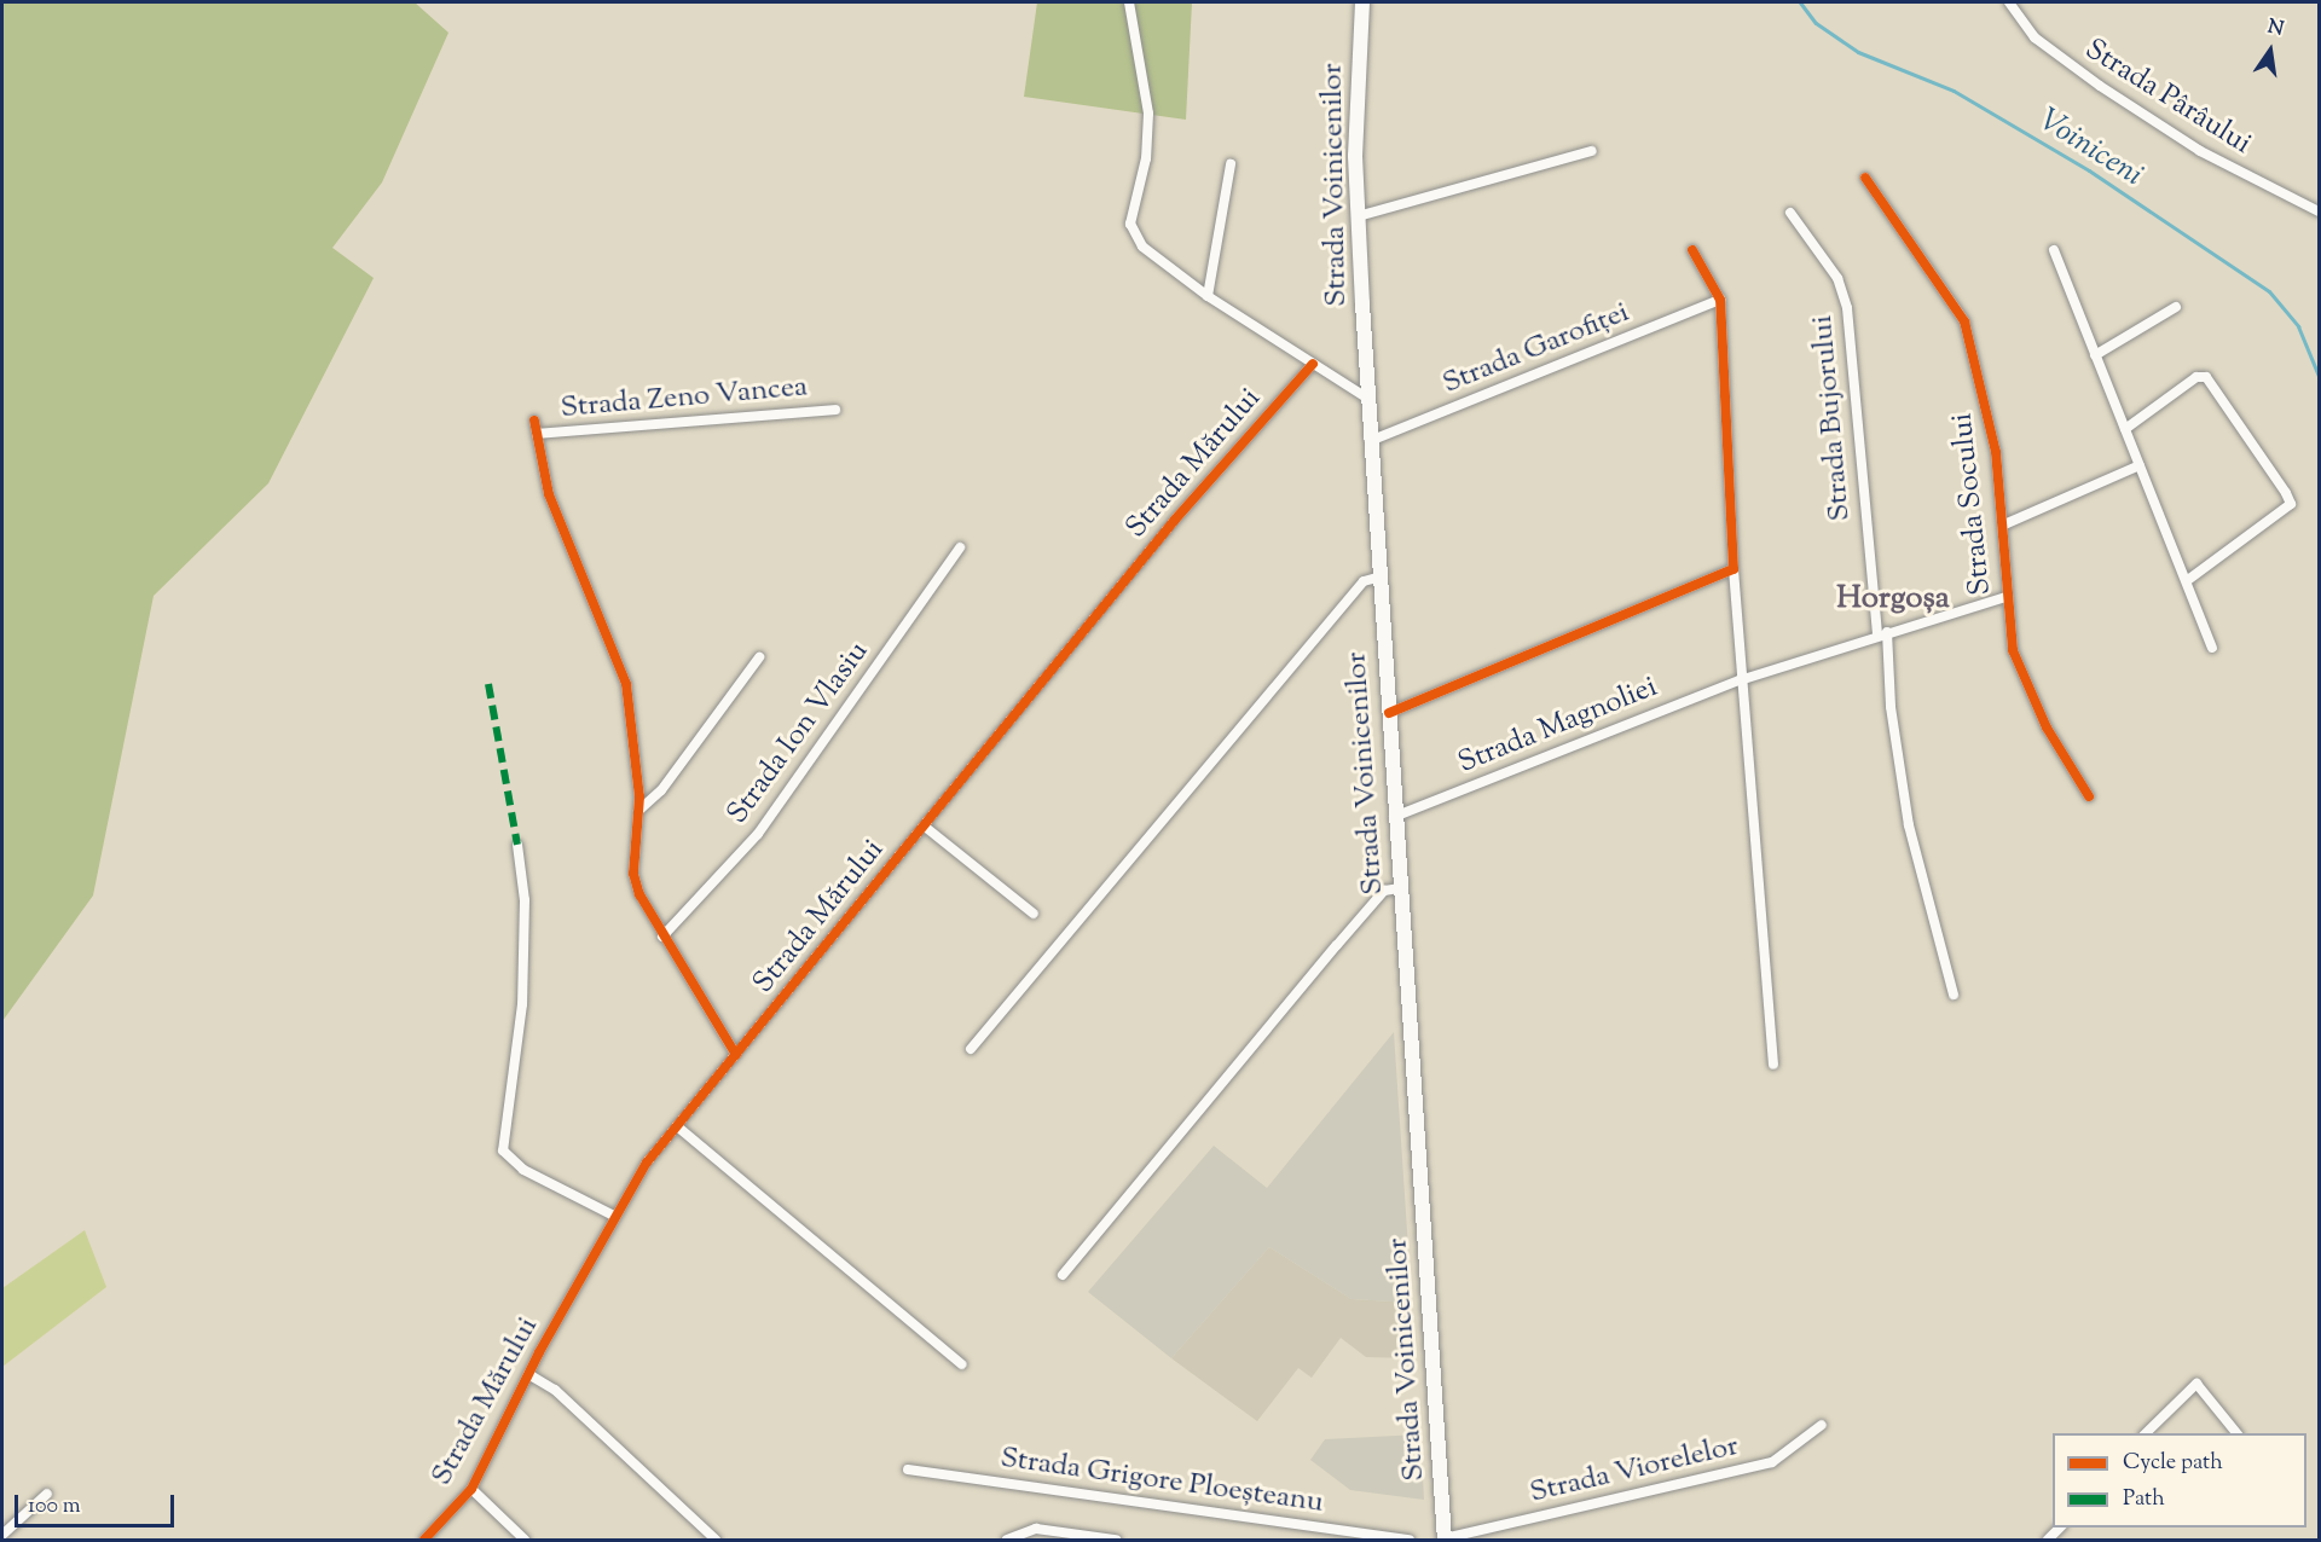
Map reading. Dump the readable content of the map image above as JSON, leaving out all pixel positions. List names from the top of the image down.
{
  "streets": {
    "main road": ["Strada Voinicenilor"],
    "street": [
      "Strada Pârâului",
      "Strada Garofiței",
      "Strada Zeno Vancea",
      "Strada Bujorului",
      "Strada Mărului",
      "Strada Socului",
      "Strada Magnoliei",
      "Strada Ion Vlasiu",
      "Strada Viorelelor",
      "Strada Grigore Ploeșteanu"
    ]
  },
  "crossings": [
    ["Strada Voinicenilor", "Strada Garofiței"],
    ["Strada Voinicenilor", "Strada Magnoliei"],
    ["Strada Voinicenilor", "Strada Viorelelor"],
    ["Strada Zeno Vancea", "Strada Mărului"],
    ["Strada Zeno Vancea", "Strada Ion Vlasiu"],
    ["Strada Bujorului", "Strada Magnoliei"],
    ["Strada Socului", "Strada Magnoliei"]
  ],
  "districts": ["Horgoșa"],
  "water": ["Voiniceni"],
  "legend": ["Cycle path", "Path"],
  "scale_bar": "100 m",
  "north": "top"
}
